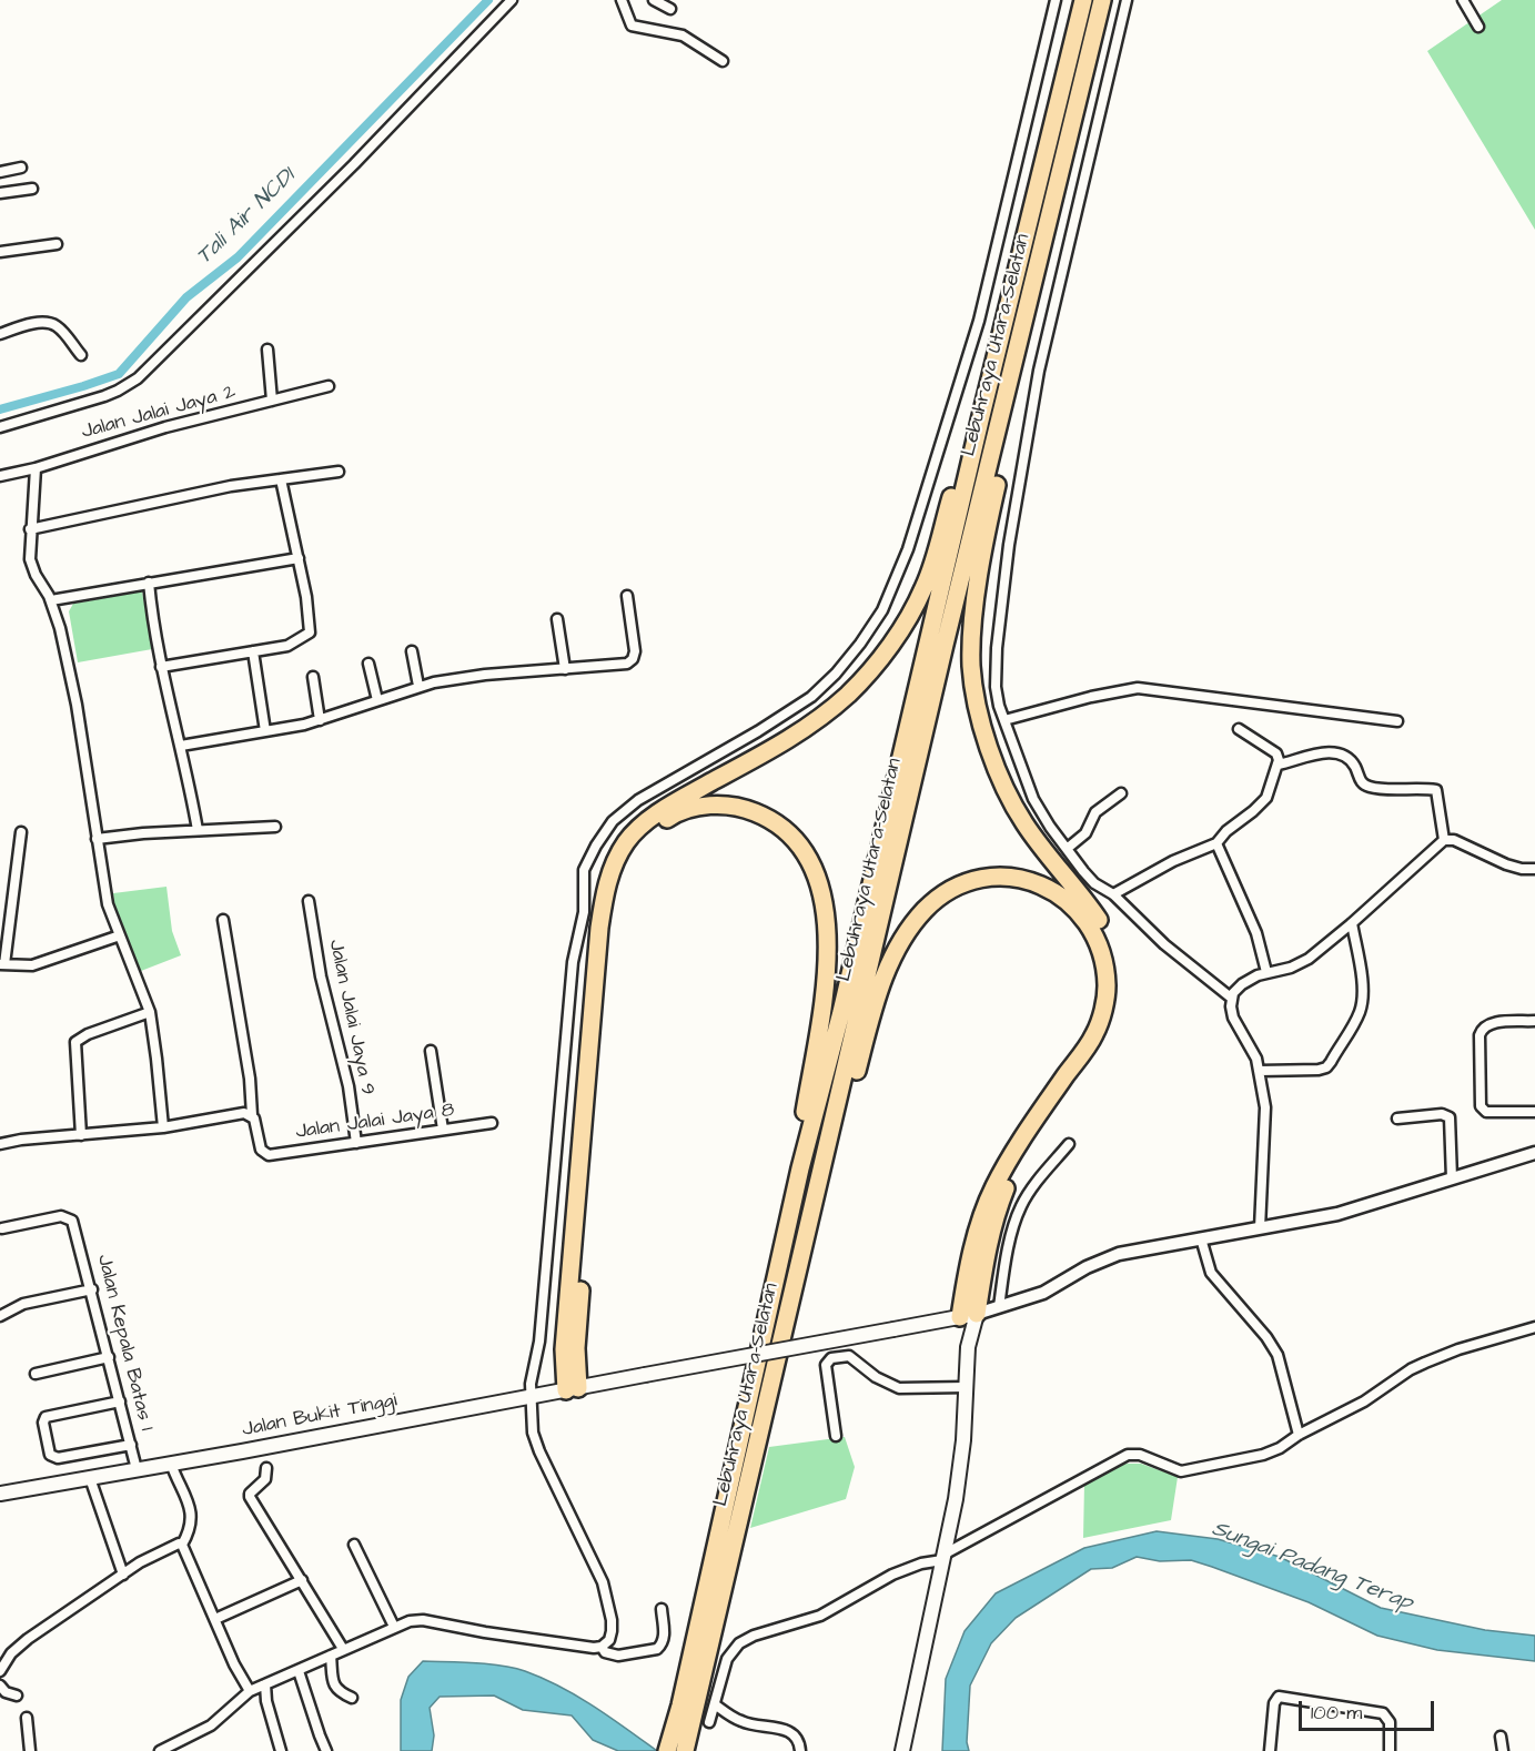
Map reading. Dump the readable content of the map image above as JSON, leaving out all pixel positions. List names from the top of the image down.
{
  "streets": {
    "highway": ["Lebuhraya Utara–Selatan"],
    "main road": ["Jalan Bukit Tinggi"],
    "street": [
      "Jalan Jalai Jaya 2",
      "Jalan Jalai Jaya 9",
      "Jalan Jalai Jaya 8",
      "Jalan Kepala Batas 1"
    ]
  },
  "crossings": [
    ["Jalan Jalai Jaya 9", "Jalan Jalai Jaya 8"],
    ["Jalan Kepala Batas 1", "Jalan Bukit Tinggi"]
  ],
  "water": ["Tali Air NCD1", "Sungai Padang Terap"],
  "scale_bar": "100 m"
}
